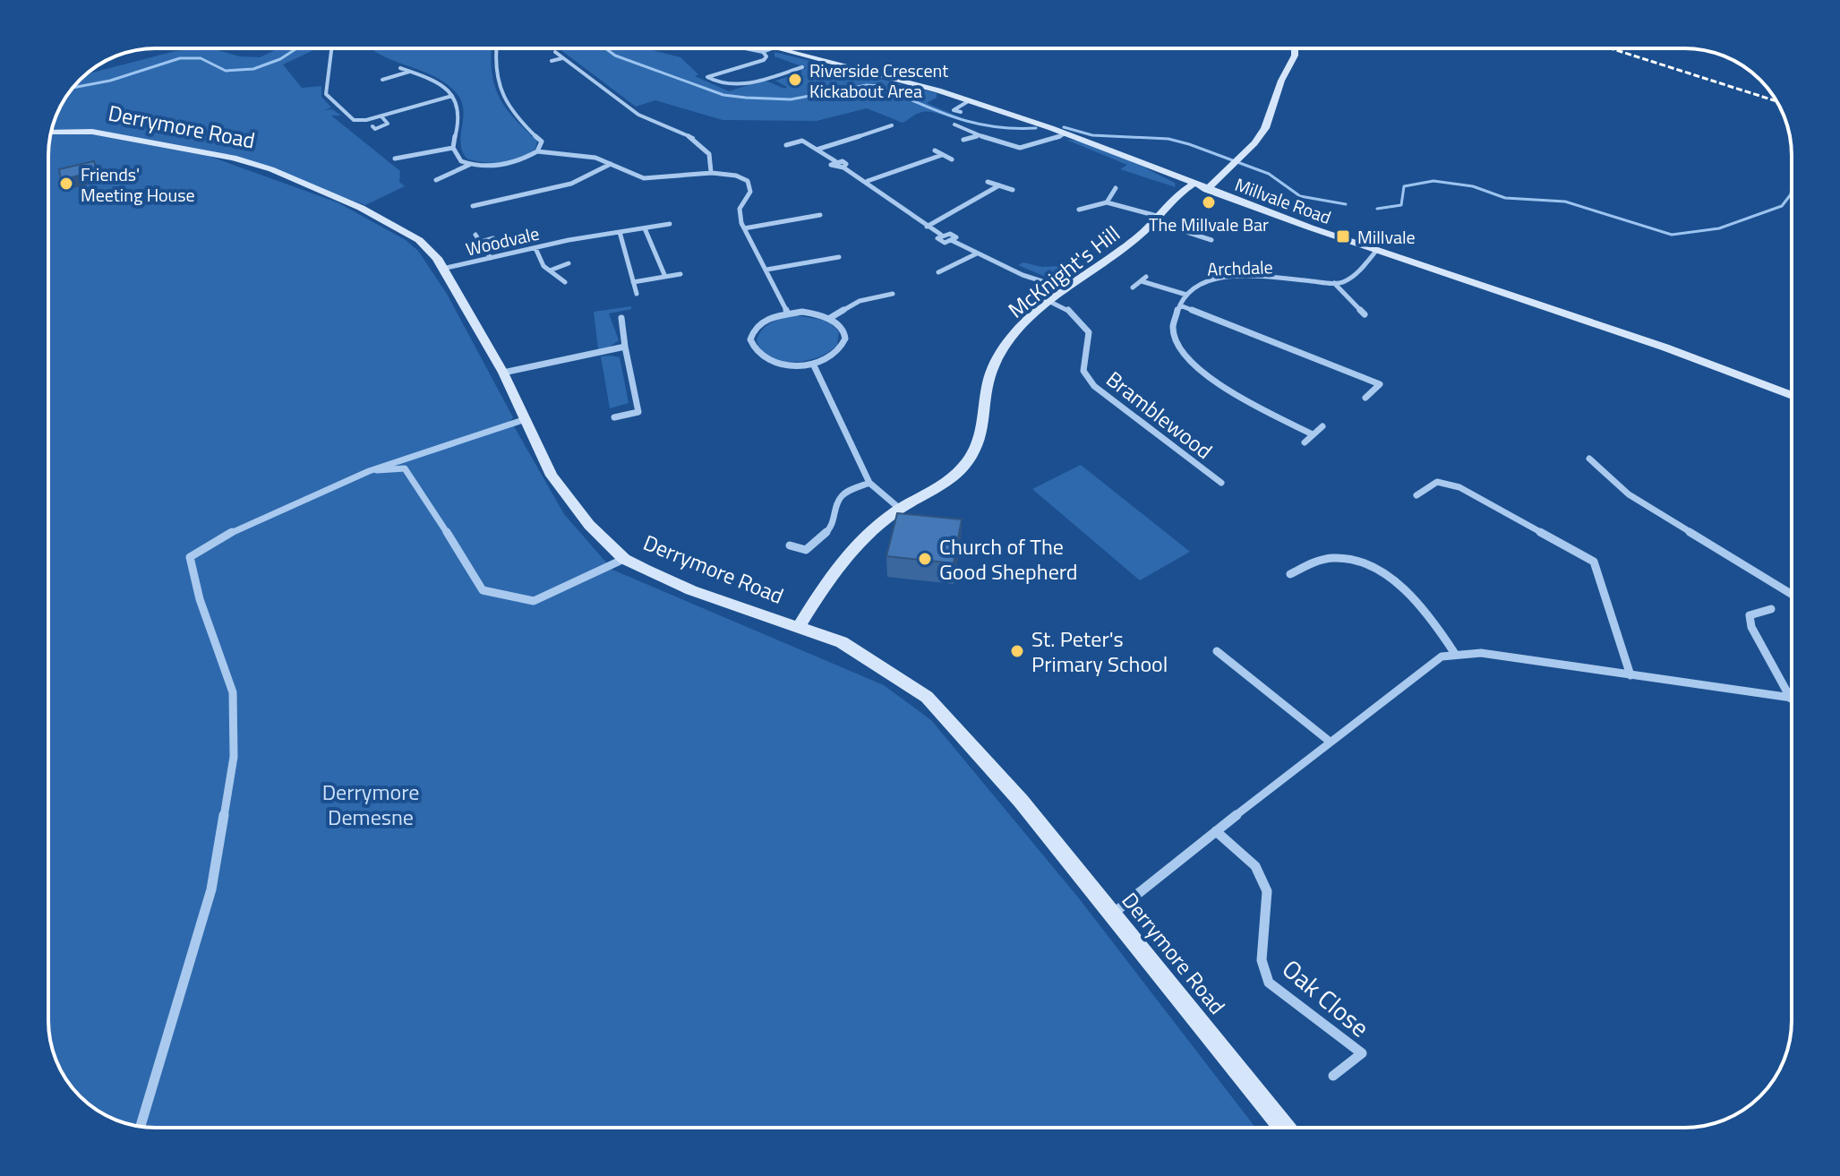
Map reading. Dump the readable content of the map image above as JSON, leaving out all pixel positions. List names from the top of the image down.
{
  "streets": {
    "main road": ["Derrymore Road", "Millvale Road", "McKnight's Hill"],
    "street": [
      "Woodvale",
      "Archdale",
      "Bramblewood",
      "Oak Close"
    ]
  },
  "crossings": [
    ["Derrymore Road", "Woodvale"],
    ["Derrymore Road", "McKnight's Hill"],
    ["Millvale Road", "McKnight's Hill"],
    ["McKnight's Hill", "Bramblewood"]
  ],
  "parks": ["Derrymore Demesne"],
  "places": {
    "other": [
      "Riverside Crescent Kickabout Area",
      "Friends' Meeting House",
      "The Millvale Bar",
      "Church of The Good Shepherd",
      "St. Peter's Primary School"
    ],
    "transit": ["Millvale"]
  }
}
